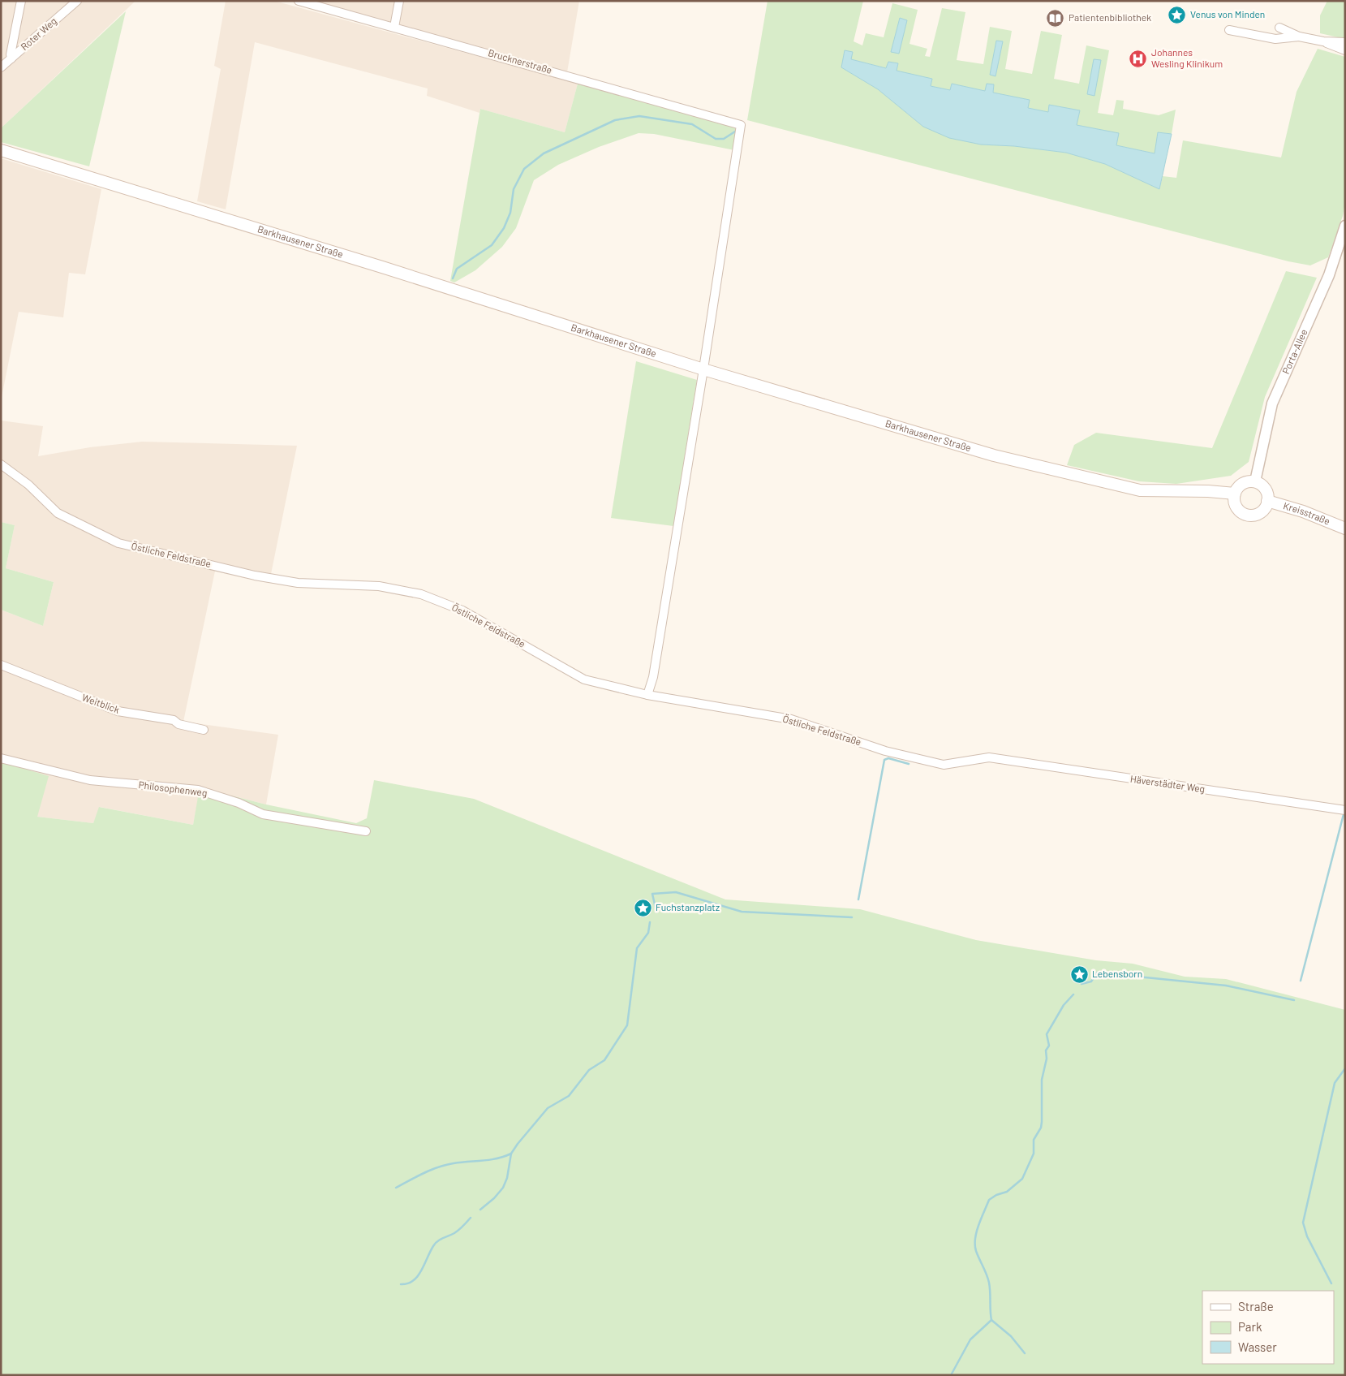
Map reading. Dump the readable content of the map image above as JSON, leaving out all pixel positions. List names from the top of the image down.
{
  "streets": {
    "main road": ["Barkhausener Straße", "Kreisstraße"],
    "street": [
      "Roter Weg",
      "Brucknerstraße",
      "Porta-Allee",
      "Östliche Feldstraße",
      "Weitblick",
      "Häverstädter Weg",
      "Philosophenweg"
    ]
  },
  "crossings": [
    ["Brucknerstraße", "Barkhausener Straße"],
    ["Barkhausener Straße", "Porta-Allee"],
    ["Barkhausener Straße", "Kreisstraße"],
    ["Porta-Allee", "Kreisstraße"],
    ["Östliche Feldstraße", "Häverstädter Weg"]
  ],
  "places": {
    "place": ["Venus von Minden", "Fuchstanzplatz", "Lebensborn"],
    "library": ["Patientenbibliothek"],
    "hospital": ["Johannes Wesling Klinikum"]
  },
  "legend": ["Straße", "Park", "Wasser"]
}
